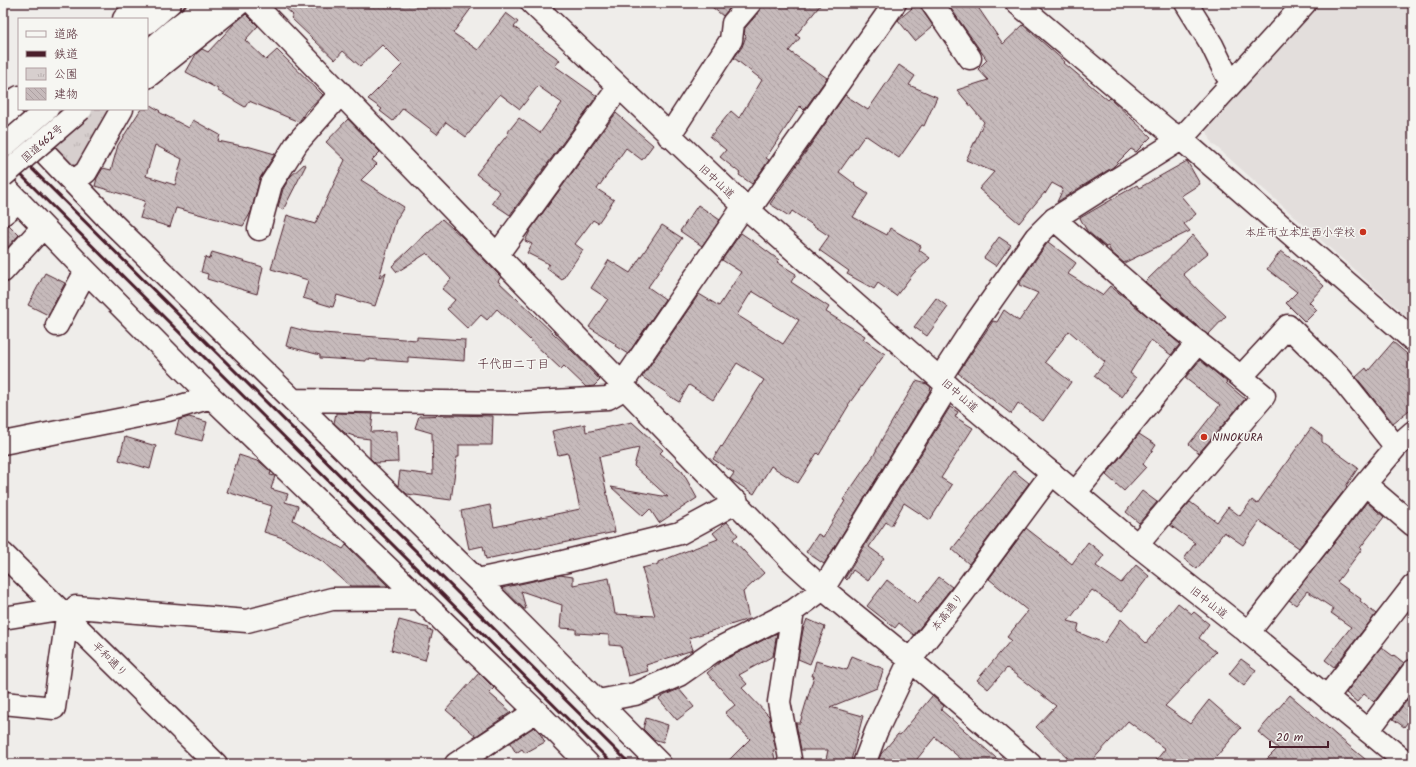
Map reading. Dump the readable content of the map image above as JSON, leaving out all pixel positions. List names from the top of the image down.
{
  "streets": {
    "main road": [
      "国道462号",
      "旧中山道",
      "本高通り",
      "平和通り"
    ]
  },
  "crossings": [
    ["旧中山道", "本高通り"]
  ],
  "districts": ["千代田二丁目"],
  "places": ["本庄市立本庄西小学校", "NINOKURA"],
  "legend": [
    "道路",
    "鉄道",
    "公園",
    "建物"
  ],
  "scale_bar": "20 m"
}
